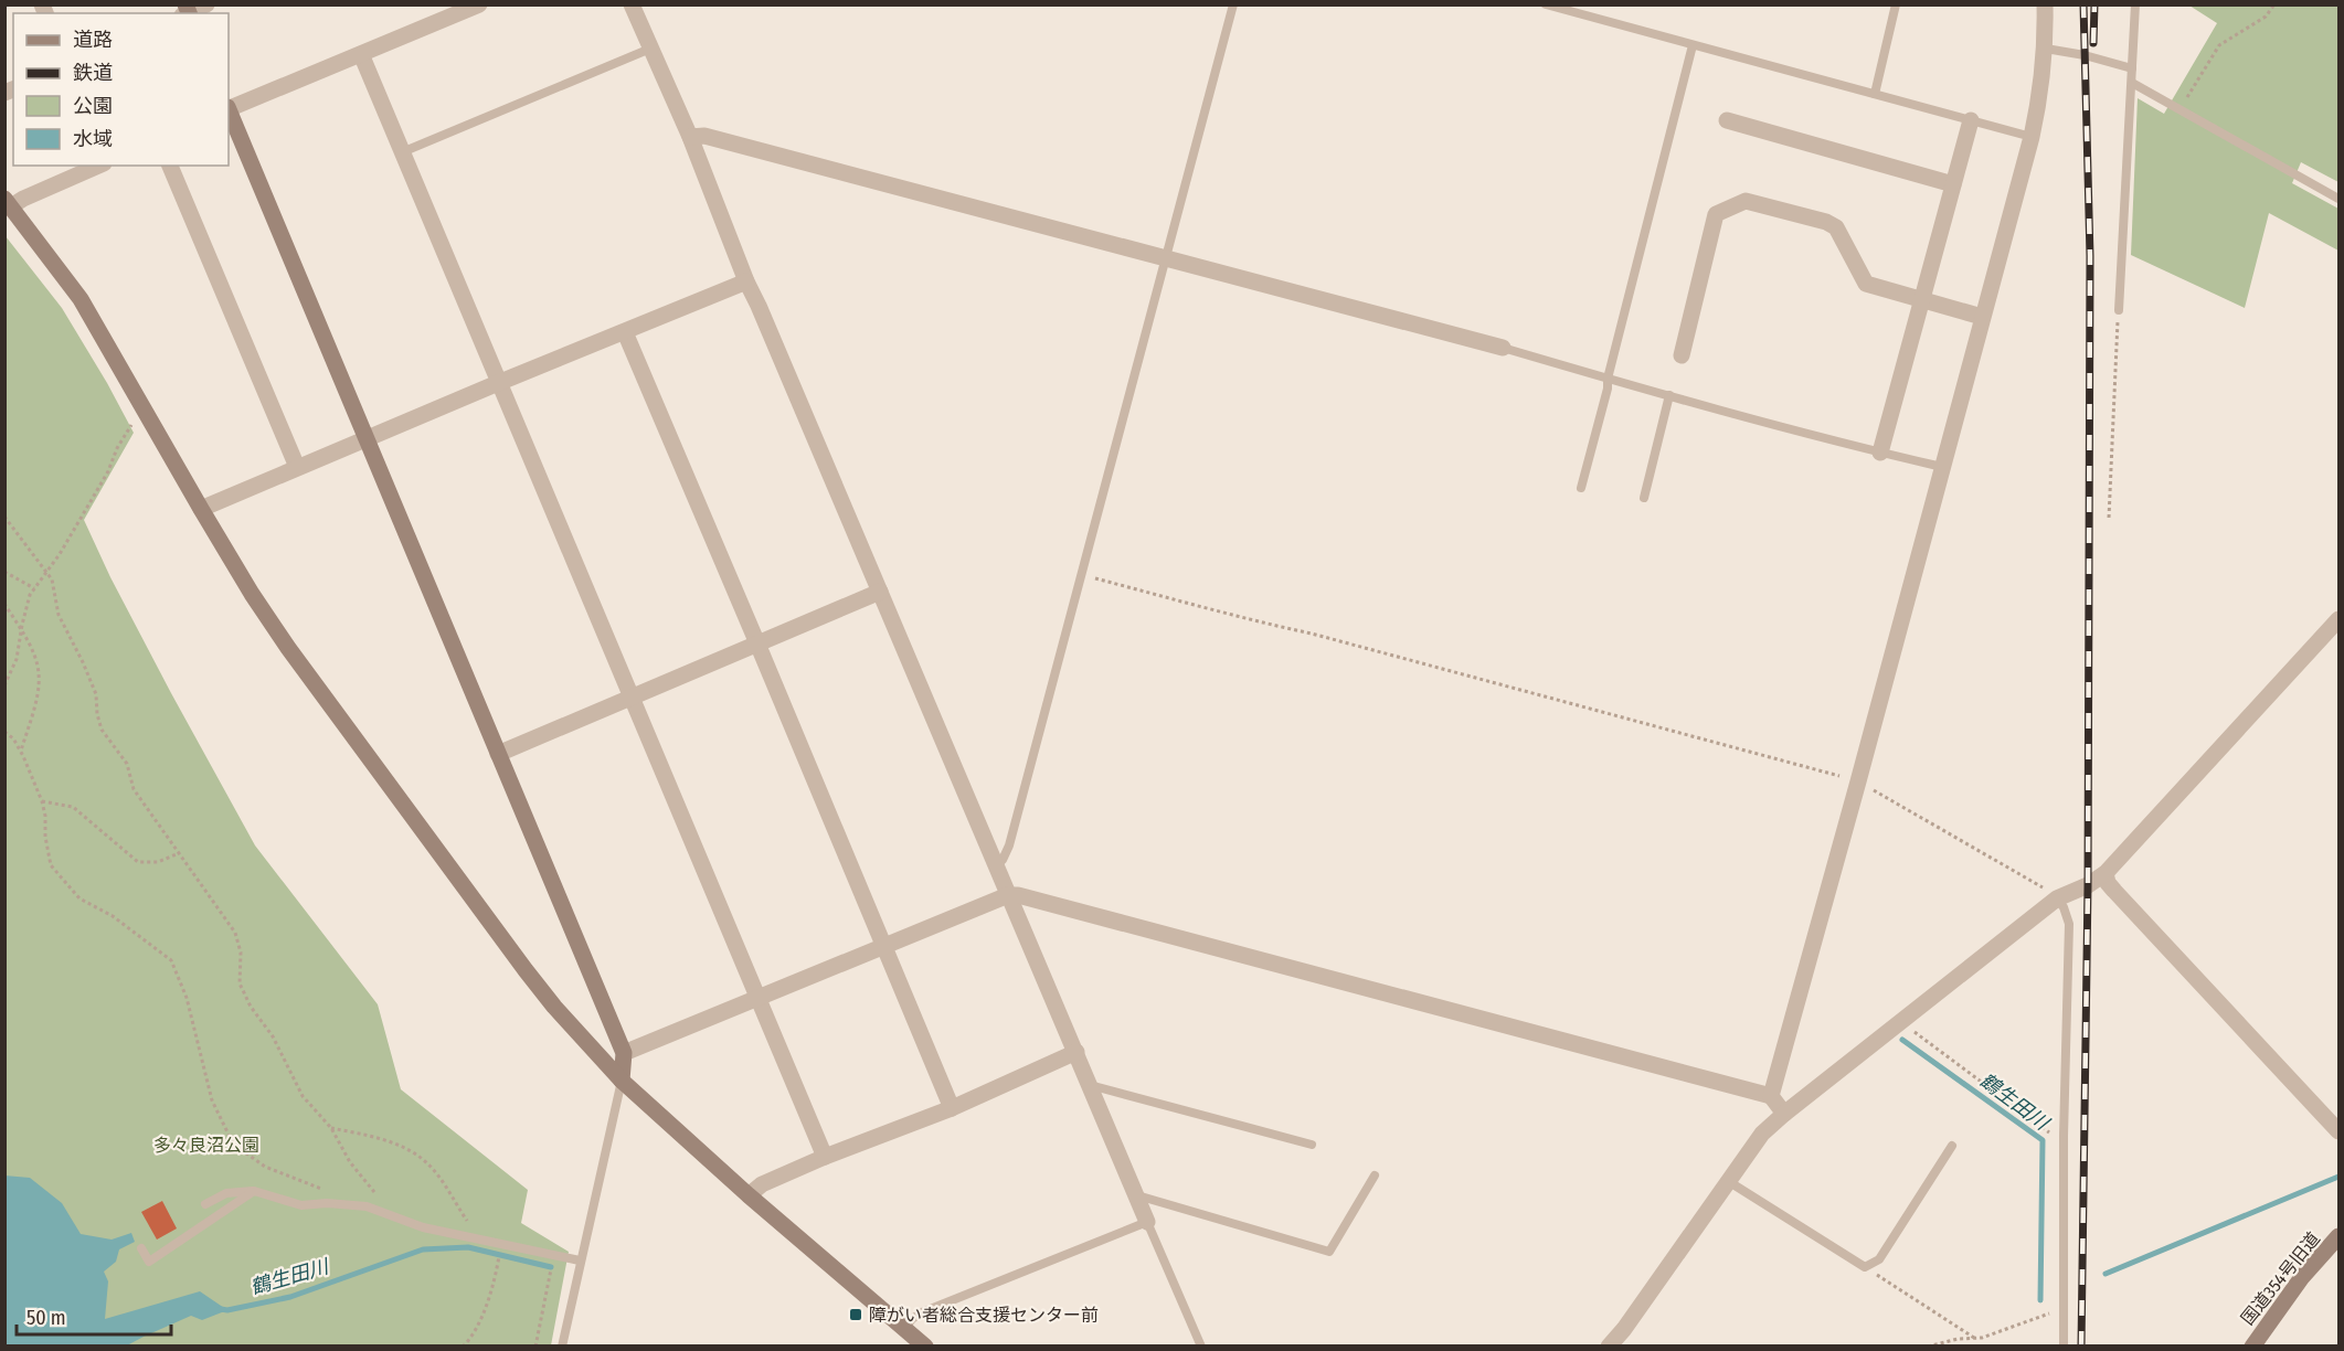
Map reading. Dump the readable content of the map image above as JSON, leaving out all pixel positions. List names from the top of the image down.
{
  "streets": {
    "street": ["国道354号旧道"]
  },
  "water": ["鶴生田川"],
  "parks": ["多々良沼公園"],
  "places": {
    "transit": ["障がい者総合支援センター前"]
  },
  "legend": [
    "道路",
    "鉄道",
    "公園",
    "水域"
  ],
  "scale_bar": "50 m"
}
